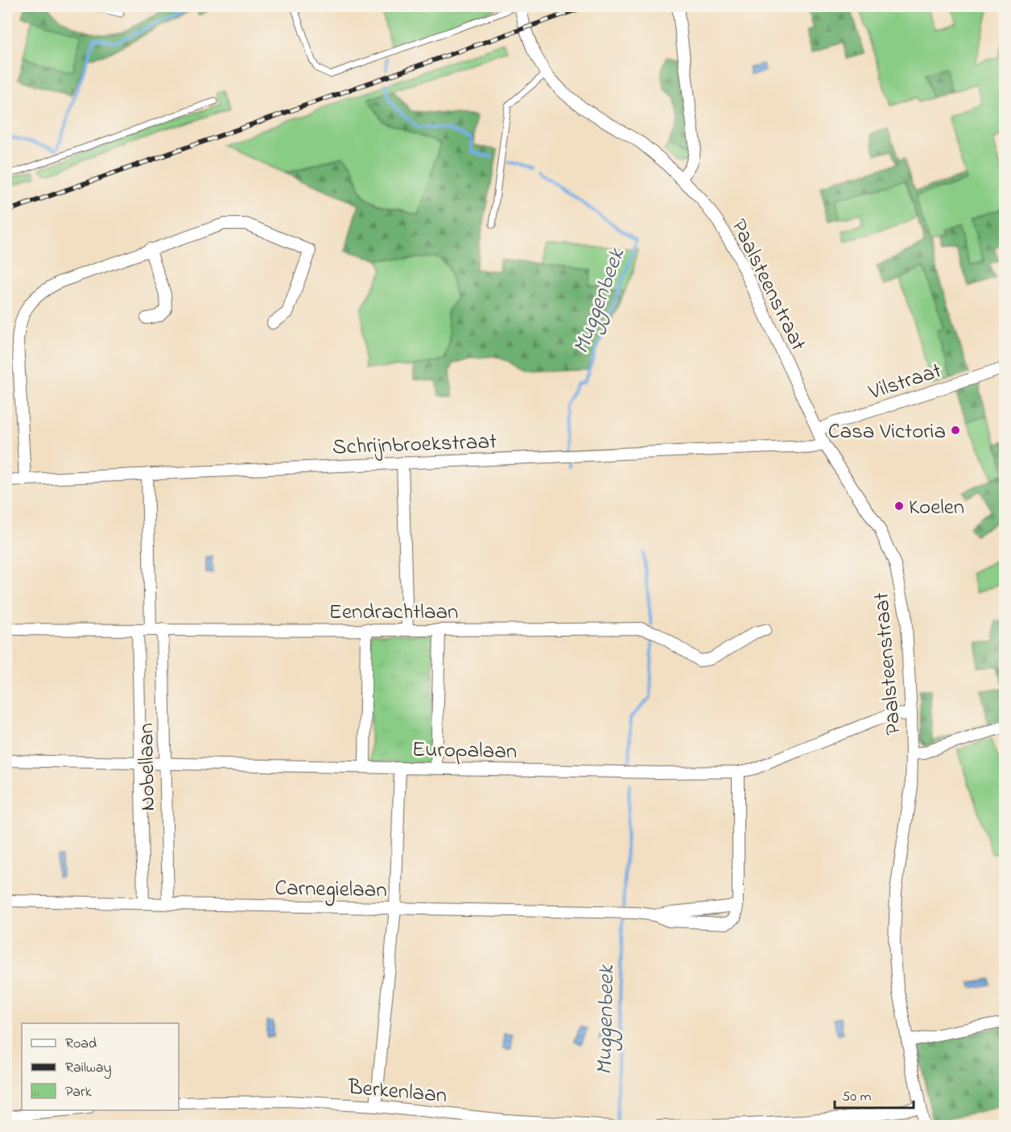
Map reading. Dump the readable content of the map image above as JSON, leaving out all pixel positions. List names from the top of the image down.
{
  "streets": {
    "street": [
      "Paalsteenstraat",
      "Vilstraat",
      "Schrijnbroekstraat",
      "Eendrachtlaan",
      "Europalaan",
      "Nobellaan",
      "Carnegielaan",
      "Berkenlaan"
    ]
  },
  "crossings": [
    ["Paalsteenstraat", "Vilstraat"],
    ["Paalsteenstraat", "Schrijnbroekstraat"],
    ["Paalsteenstraat", "Europalaan"],
    ["Eendrachtlaan", "Nobellaan"],
    ["Europalaan", "Nobellaan"],
    ["Nobellaan", "Carnegielaan"]
  ],
  "water": ["Muggenbeek"],
  "places": ["Casa Victoria", "Koelen"],
  "legend": ["Road", "Railway", "Park"],
  "scale_bar": "50 m"
}
